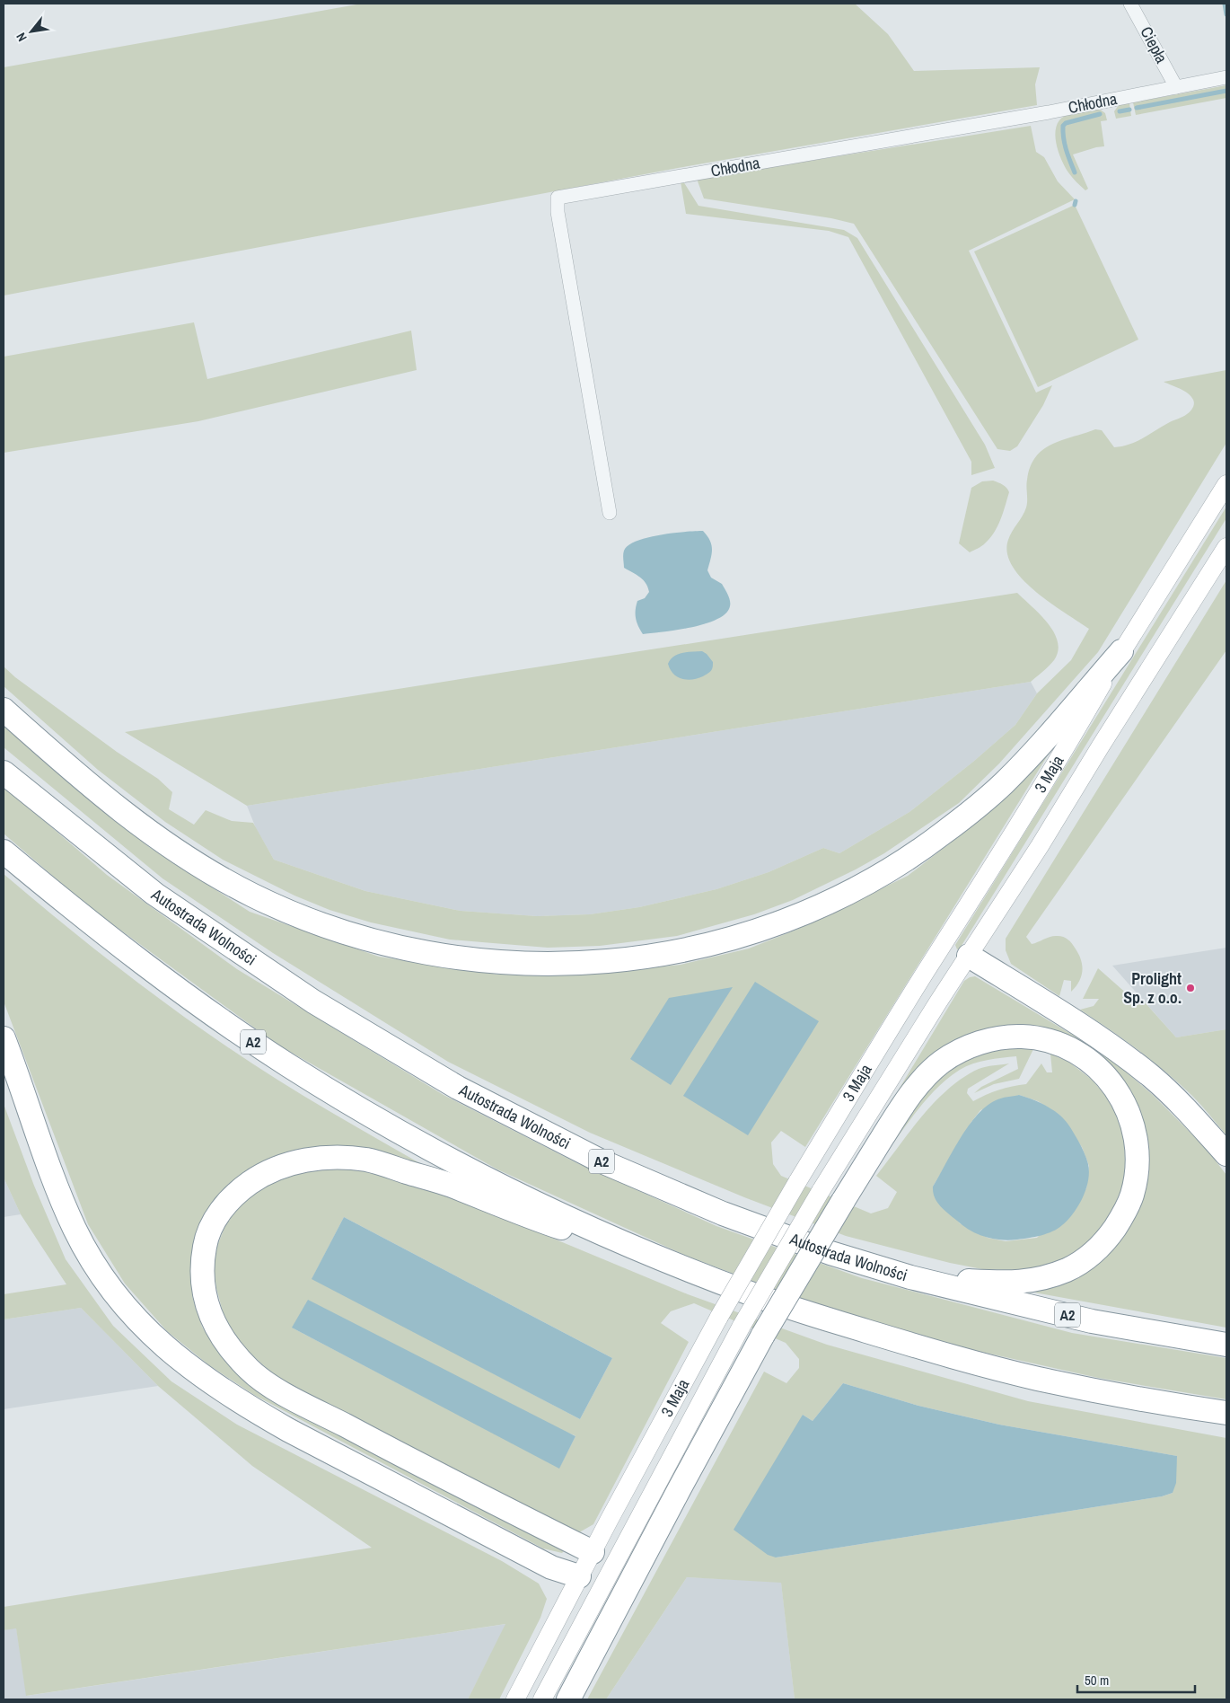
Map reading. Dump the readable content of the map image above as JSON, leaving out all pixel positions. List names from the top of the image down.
{
  "streets": {
    "highway": ["Autostrada Wolności", "A2"],
    "main road": ["3 Maja"],
    "street": ["Ciepła", "Chłodna"]
  },
  "crossings": [
    ["Ciepła", "Chłodna"]
  ],
  "places": ["Prolight Sp. z o.o."],
  "scale_bar": "50 m",
  "north": "bottom left"
}
